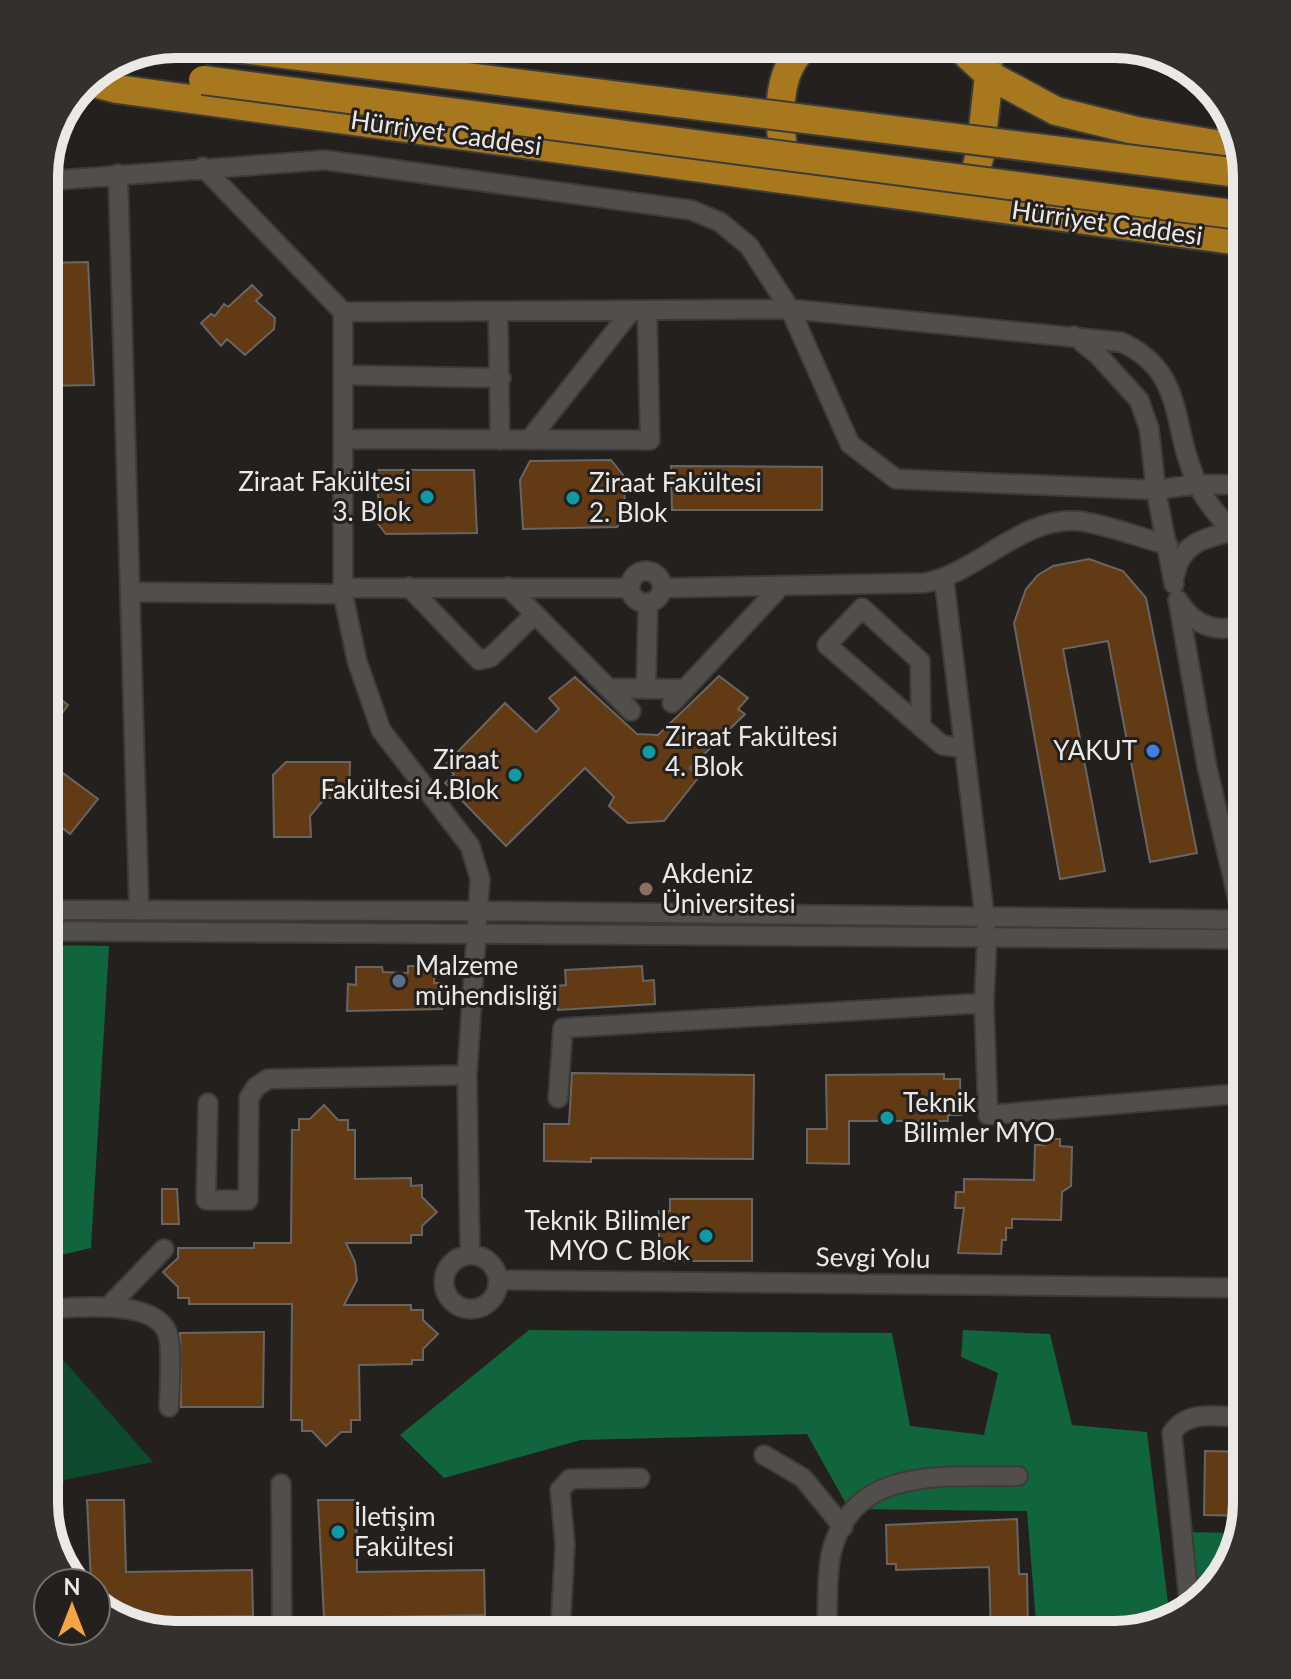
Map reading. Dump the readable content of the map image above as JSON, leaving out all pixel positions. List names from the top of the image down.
{
  "streets": {
    "highway": ["Hürriyet Caddesi"],
    "street": ["Sevgi Yolu"]
  },
  "places": [
    "Ziraat Fakültesi 3. Blok",
    "Ziraat Fakültesi 2. Blok",
    "YAKUT",
    "Ziraat Fakültesi 4. Blok",
    "Ziraat Fakültesi 4.Blok",
    "Akdeniz Üniversitesi",
    "Malzeme mühendisliği",
    "Teknik Bilimler MYO",
    "Teknik Bilimler MYO C Blok",
    "İletişim Fakültesi"
  ],
  "north": "top"
}
